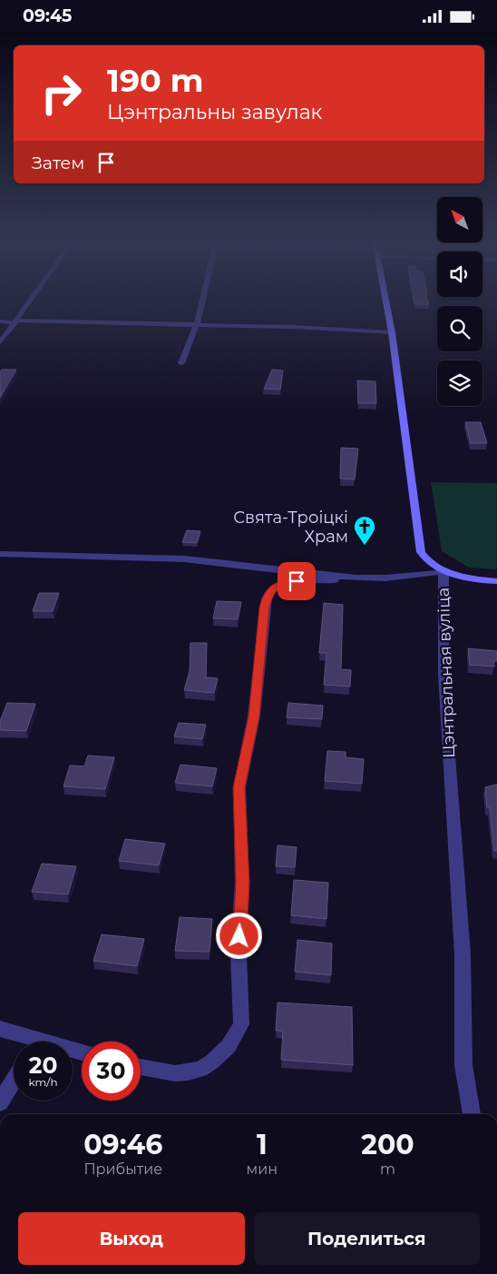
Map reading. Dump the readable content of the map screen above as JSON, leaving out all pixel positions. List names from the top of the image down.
{
  "streets": {
    "main road": ["Цэнтральная вуліца"]
  },
  "places": {
    "church": ["Свята-Троіцкі Храм"]
  },
  "north": "top left",
  "page": {
    "status": "09:45",
    "turn": ["190 m", "Цэнтральны завулак"],
    "then": "Затем",
    "speed": "20 km/h",
    "limit": "30",
    "eta": [
      "09:46",
      "Прибытие",
      "1",
      "мин",
      "200",
      "m"
    ],
    "buttons": ["Выход", "Поделиться"]
  }
}
